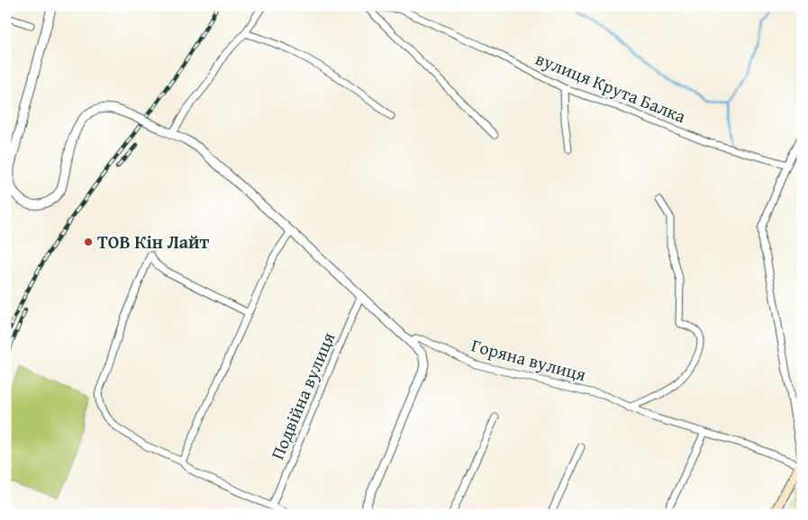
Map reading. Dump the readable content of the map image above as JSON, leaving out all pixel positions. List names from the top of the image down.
{
  "streets": {
    "street": ["вулиця Крута Балка", "Горяна вулиця", "Подвійна вулиця"]
  },
  "places": ["ТОВ Кін Лайт"]
}
